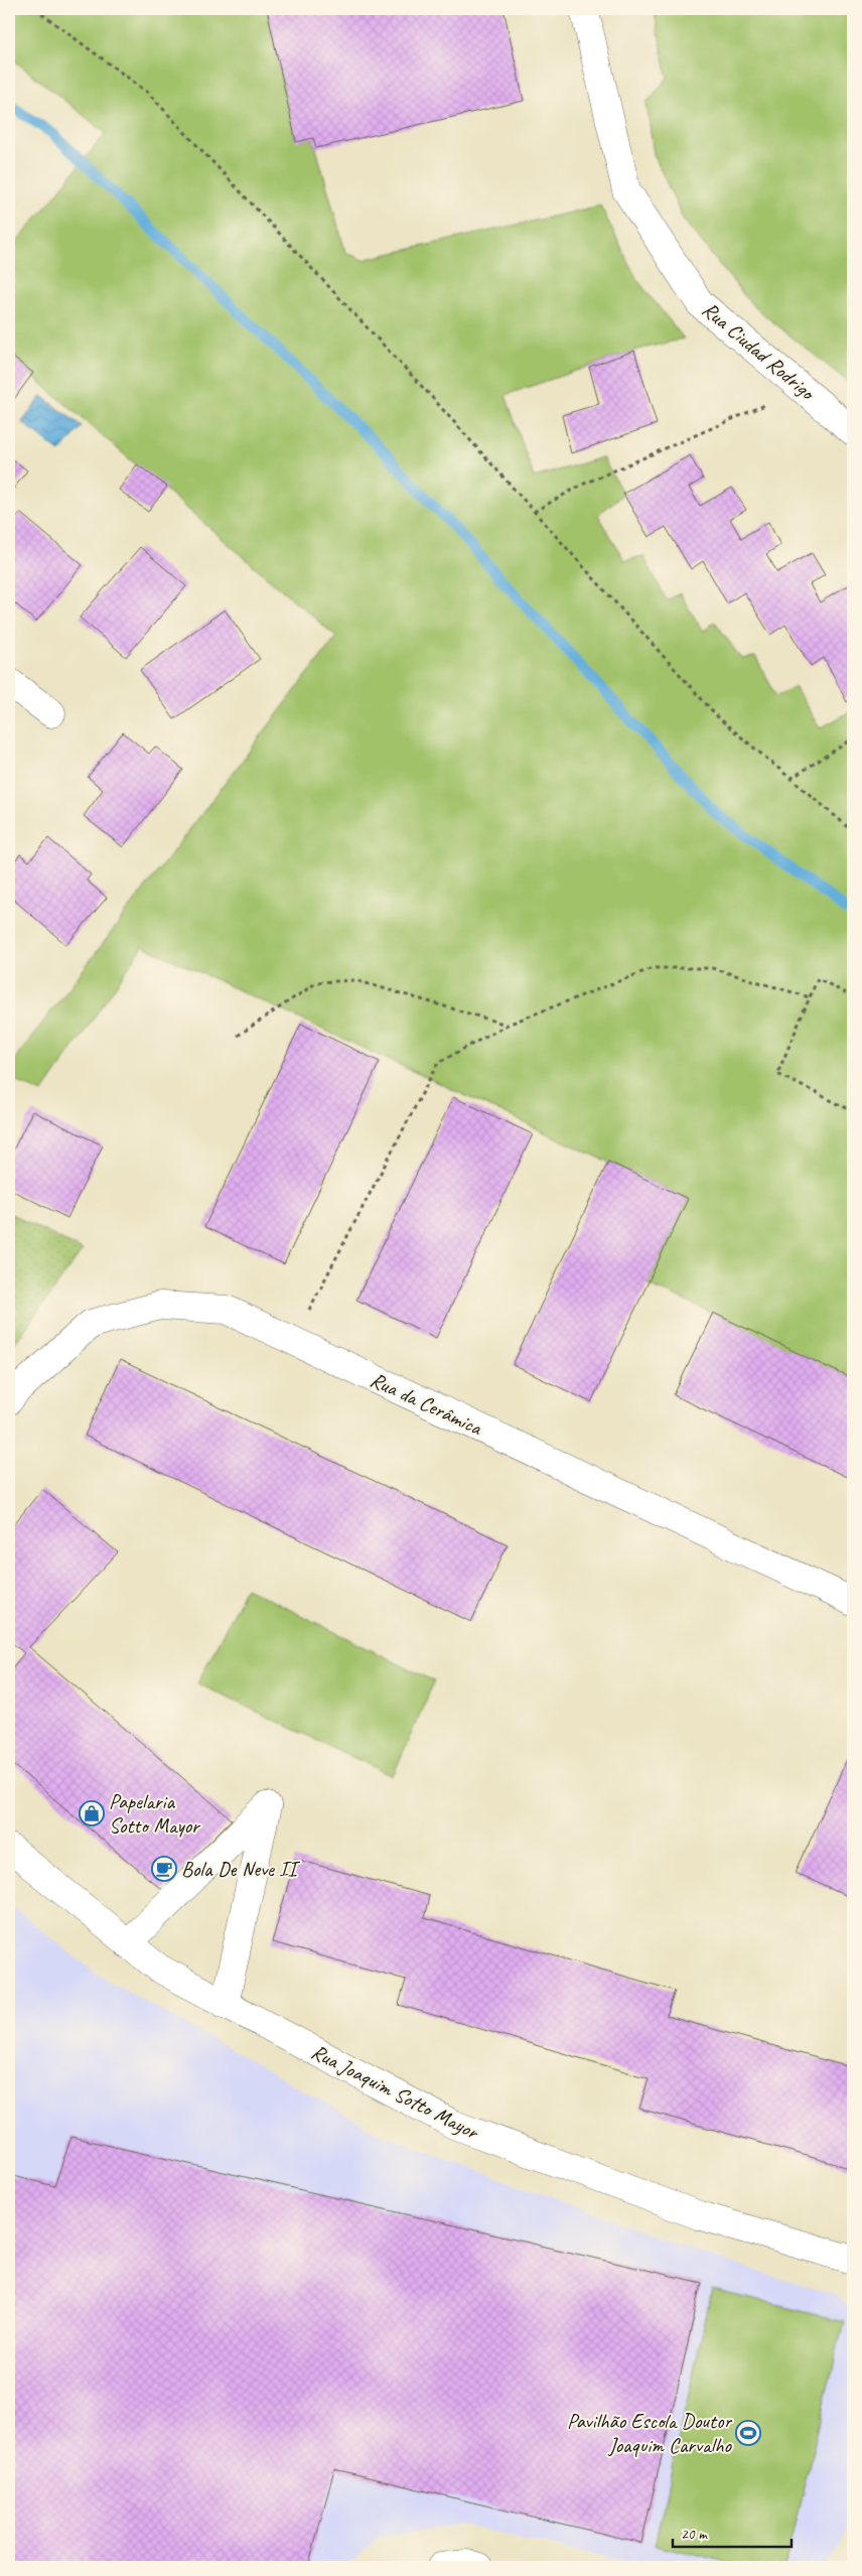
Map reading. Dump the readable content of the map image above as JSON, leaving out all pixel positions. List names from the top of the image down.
{
  "streets": {
    "street": ["Rua Ciudad Rodrigo", "Rua da Cerâmica", "Rua Joaquim Sotto Mayor"]
  },
  "places": {
    "shop": ["Papelaria Sotto Mayor"],
    "cafe": ["Bola De Neve II"],
    "sports": ["Pavilhão Escola Doutor Joaquim Carvalho"]
  },
  "scale_bar": "20 m"
}
